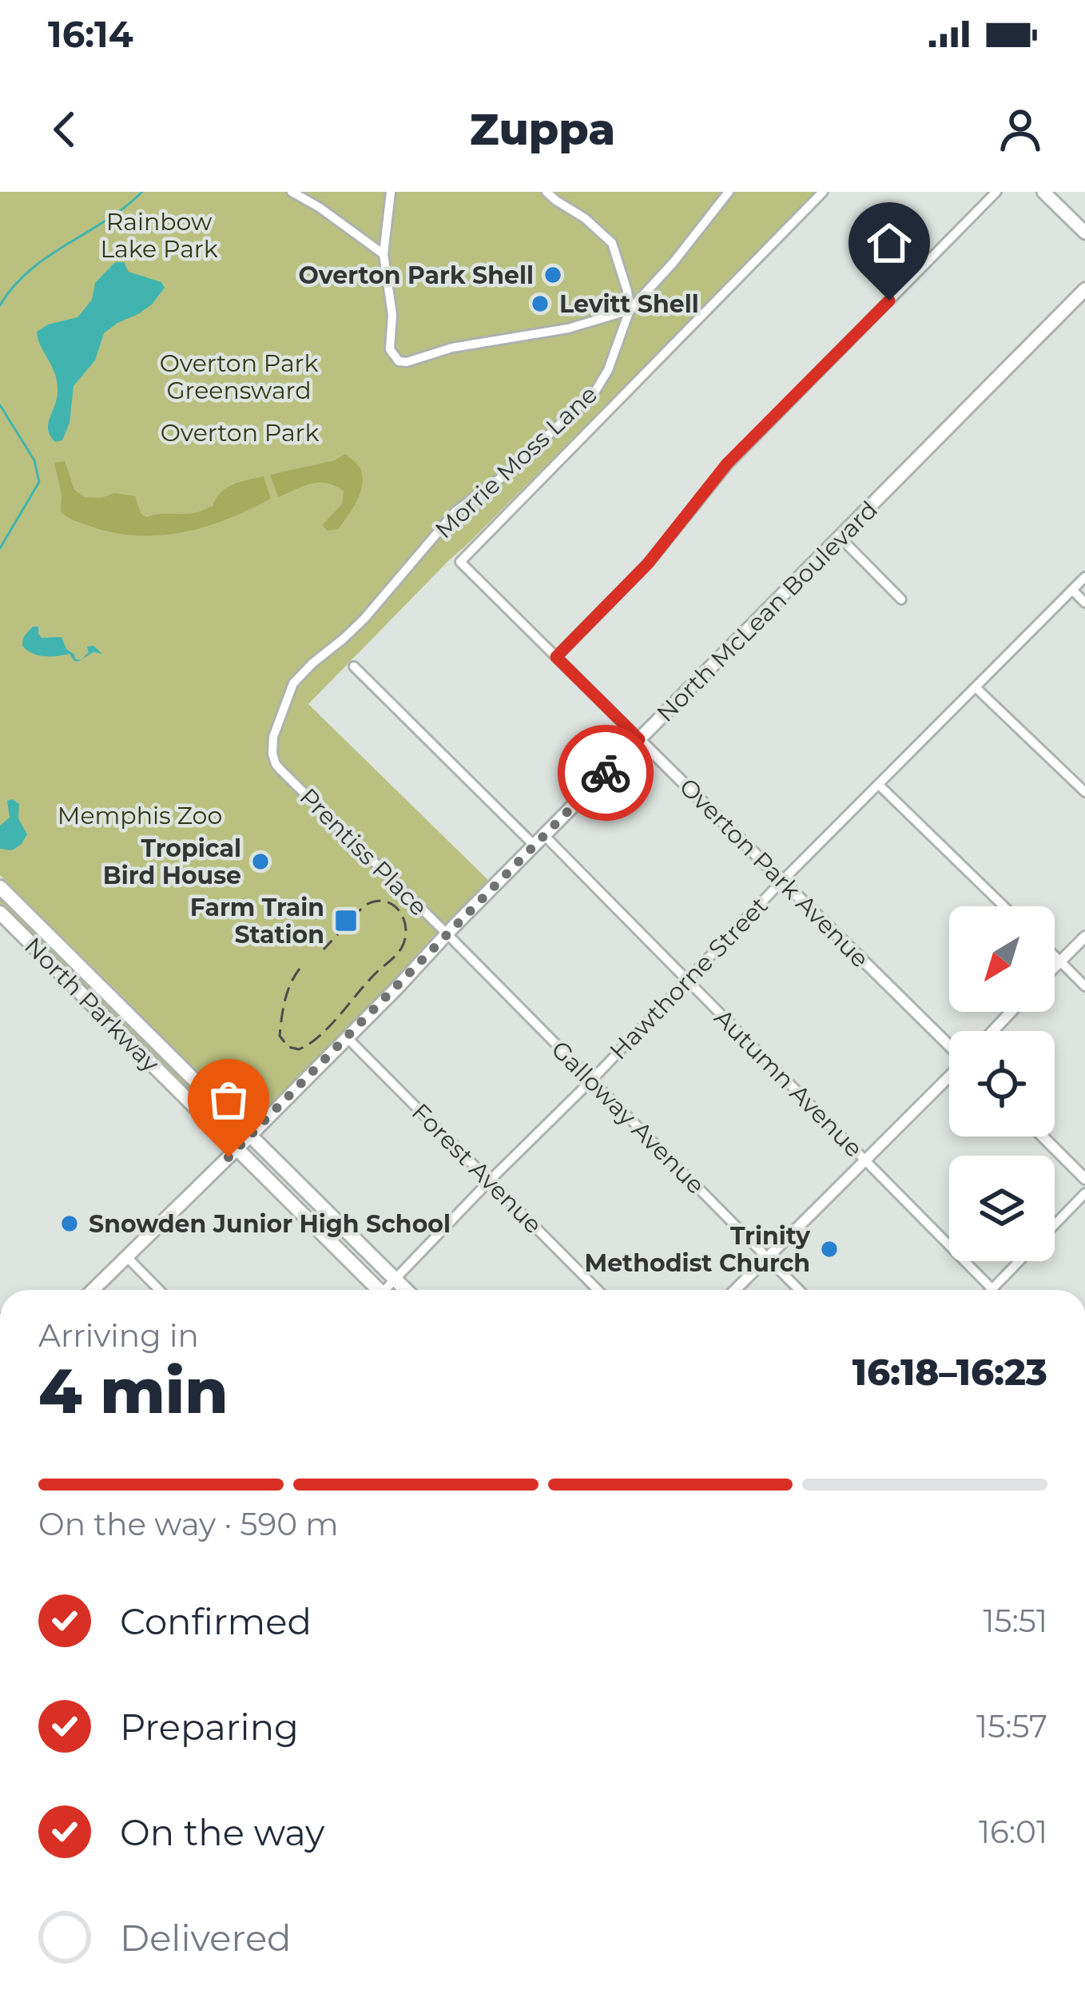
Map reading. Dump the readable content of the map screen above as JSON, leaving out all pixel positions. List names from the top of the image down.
{
  "streets": {
    "main road": ["North McLean Boulevard", "North Parkway"],
    "street": [
      "Morrie Moss Lane",
      "Prentiss Place",
      "Overton Park Avenue",
      "Hawthorne Street",
      "Autumn Avenue",
      "Galloway Avenue",
      "Forest Avenue"
    ]
  },
  "crossings": [
    ["Morrie Moss Lane", "Prentiss Place"],
    ["North McLean Boulevard", "Prentiss Place"],
    ["North McLean Boulevard", "Overton Park Avenue"],
    ["North McLean Boulevard", "North Parkway"],
    ["North McLean Boulevard", "Autumn Avenue"],
    ["North McLean Boulevard", "Galloway Avenue"],
    ["North McLean Boulevard", "Forest Avenue"],
    ["Prentiss Place", "Galloway Avenue"],
    ["Overton Park Avenue", "Hawthorne Street"],
    ["Hawthorne Street", "North Parkway"],
    ["Hawthorne Street", "Autumn Avenue"],
    ["Hawthorne Street", "Galloway Avenue"],
    ["Hawthorne Street", "Forest Avenue"]
  ],
  "parks": [
    "Rainbow Lake Park",
    "Overton Park Greensward",
    "Overton Park",
    "Memphis Zoo"
  ],
  "places": {
    "other": [
      "Overton Park Shell",
      "Levitt Shell",
      "Tropical Bird House",
      "Snowden Junior High School",
      "Trinity Methodist Church"
    ],
    "transit": ["Farm Train Station"]
  },
  "north": "bottom left",
  "page": {
    "status": "16:14",
    "header": "Zuppa",
    "heading": ["4 min", "Arriving in", "16:18–16:23"],
    "bar": "On the way · 590 m",
    "list": [
      ["Confirmed", "15:51"],
      ["Preparing", "15:57"],
      ["On the way", "16:01"],
      "Delivered"
    ]
  }
}
